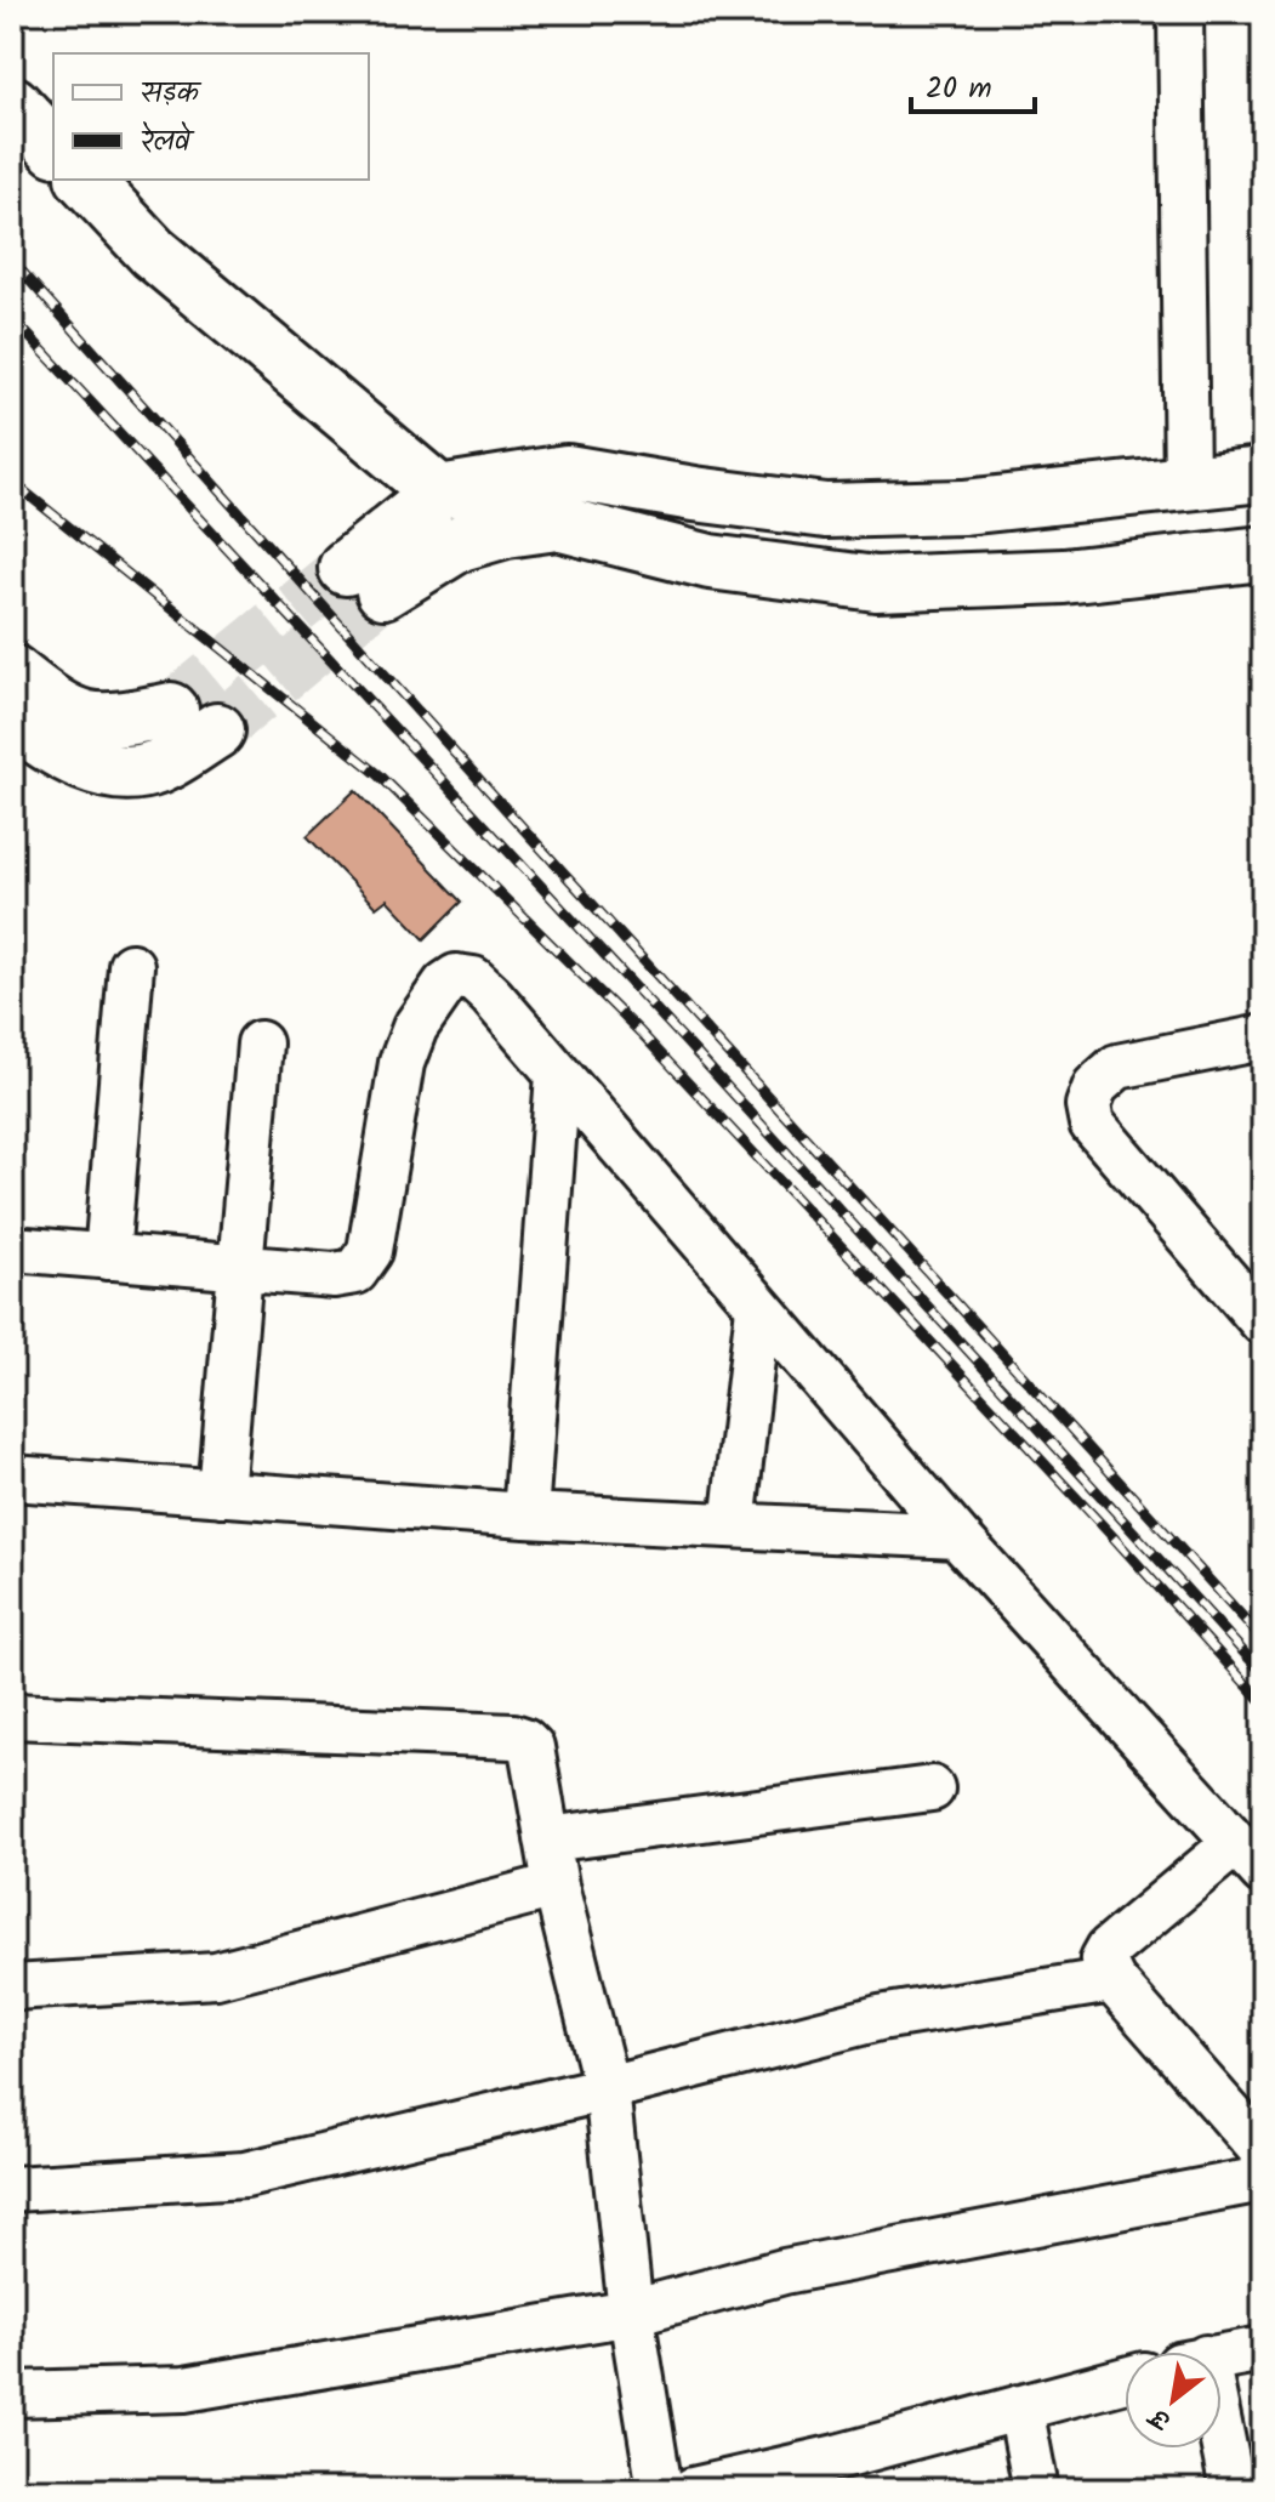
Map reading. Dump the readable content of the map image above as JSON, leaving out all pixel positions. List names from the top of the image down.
{
  "legend": ["सड़क", "रेलवे"],
  "scale_bar": "20 m",
  "north": "bottom left"
}
